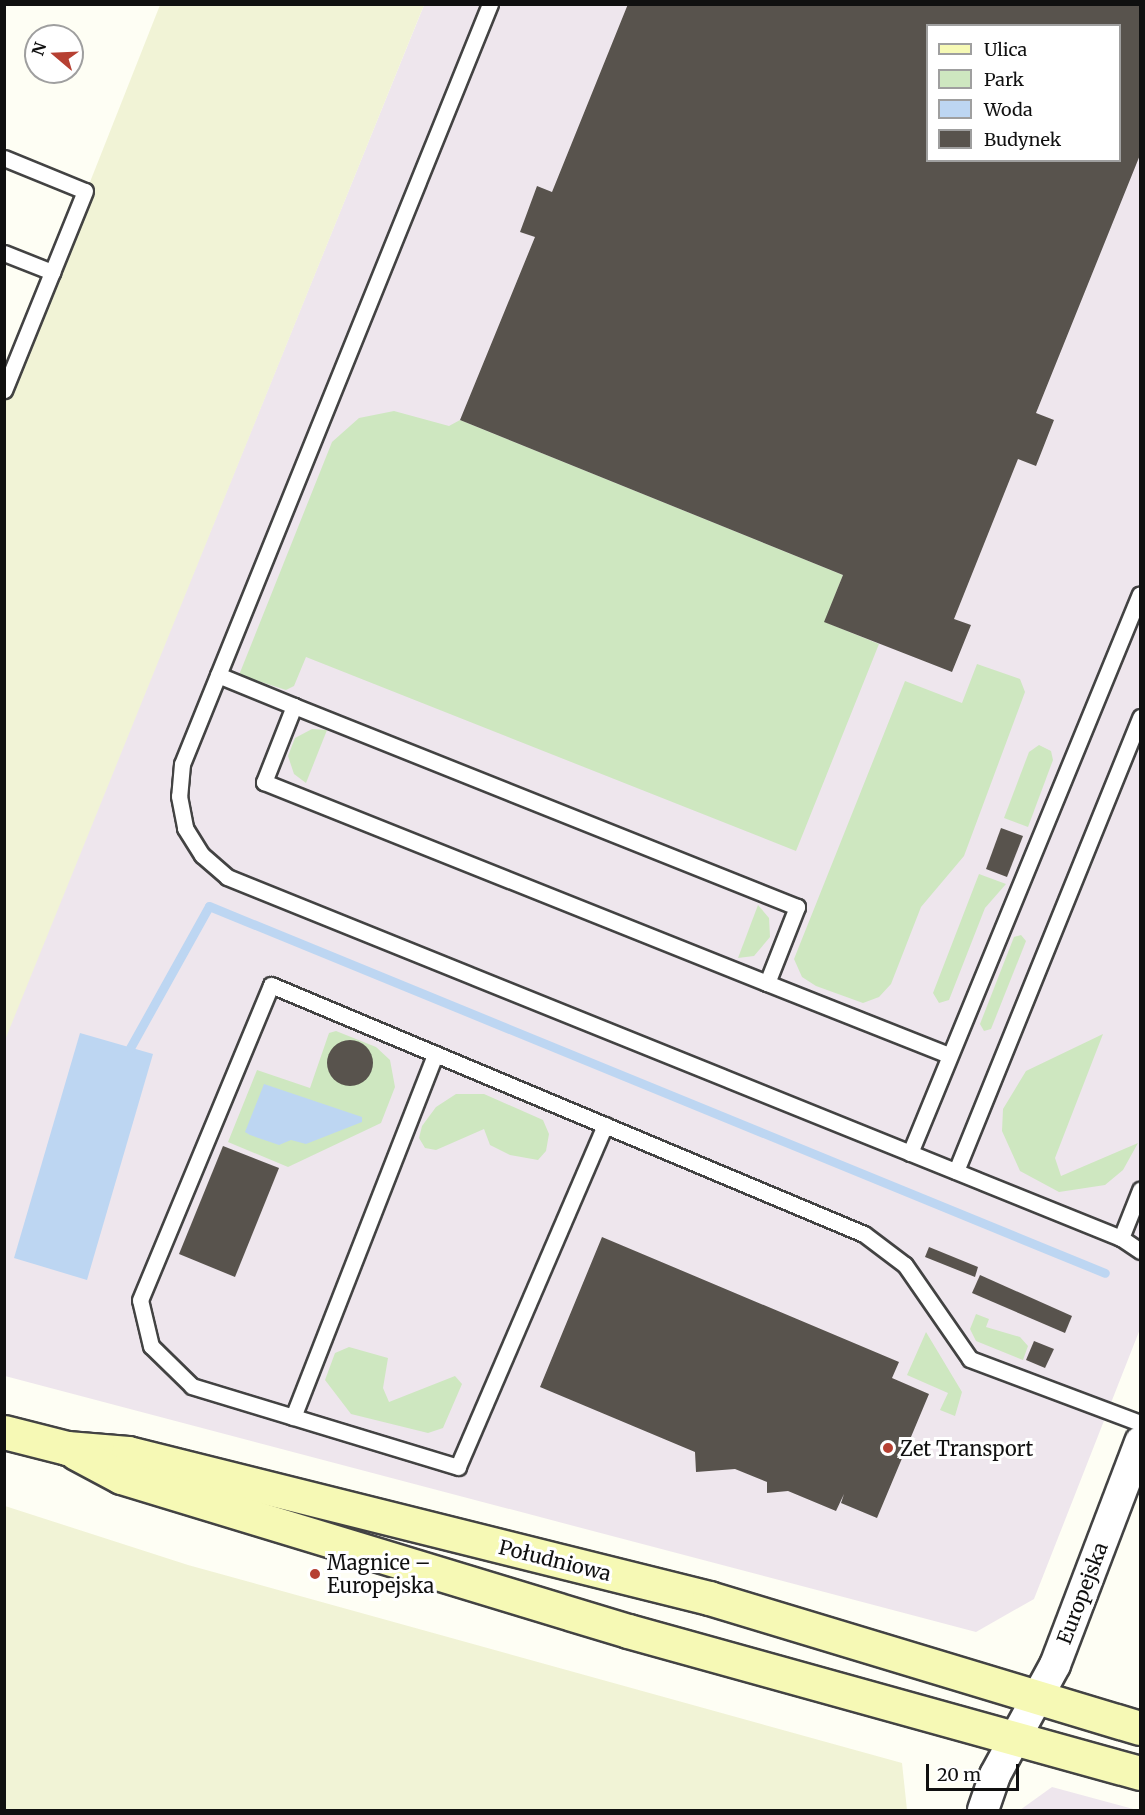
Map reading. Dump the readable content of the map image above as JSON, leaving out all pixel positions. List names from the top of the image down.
{
  "streets": {
    "main road": ["Południowa"],
    "street": ["Europejska"]
  },
  "crossings": [
    ["Południowa", "Europejska"]
  ],
  "places": ["Zet Transport", "Magnice – Europejska"],
  "legend": [
    "Ulica",
    "Park",
    "Woda",
    "Budynek"
  ],
  "scale_bar": "20 m",
  "north": "left"
}
